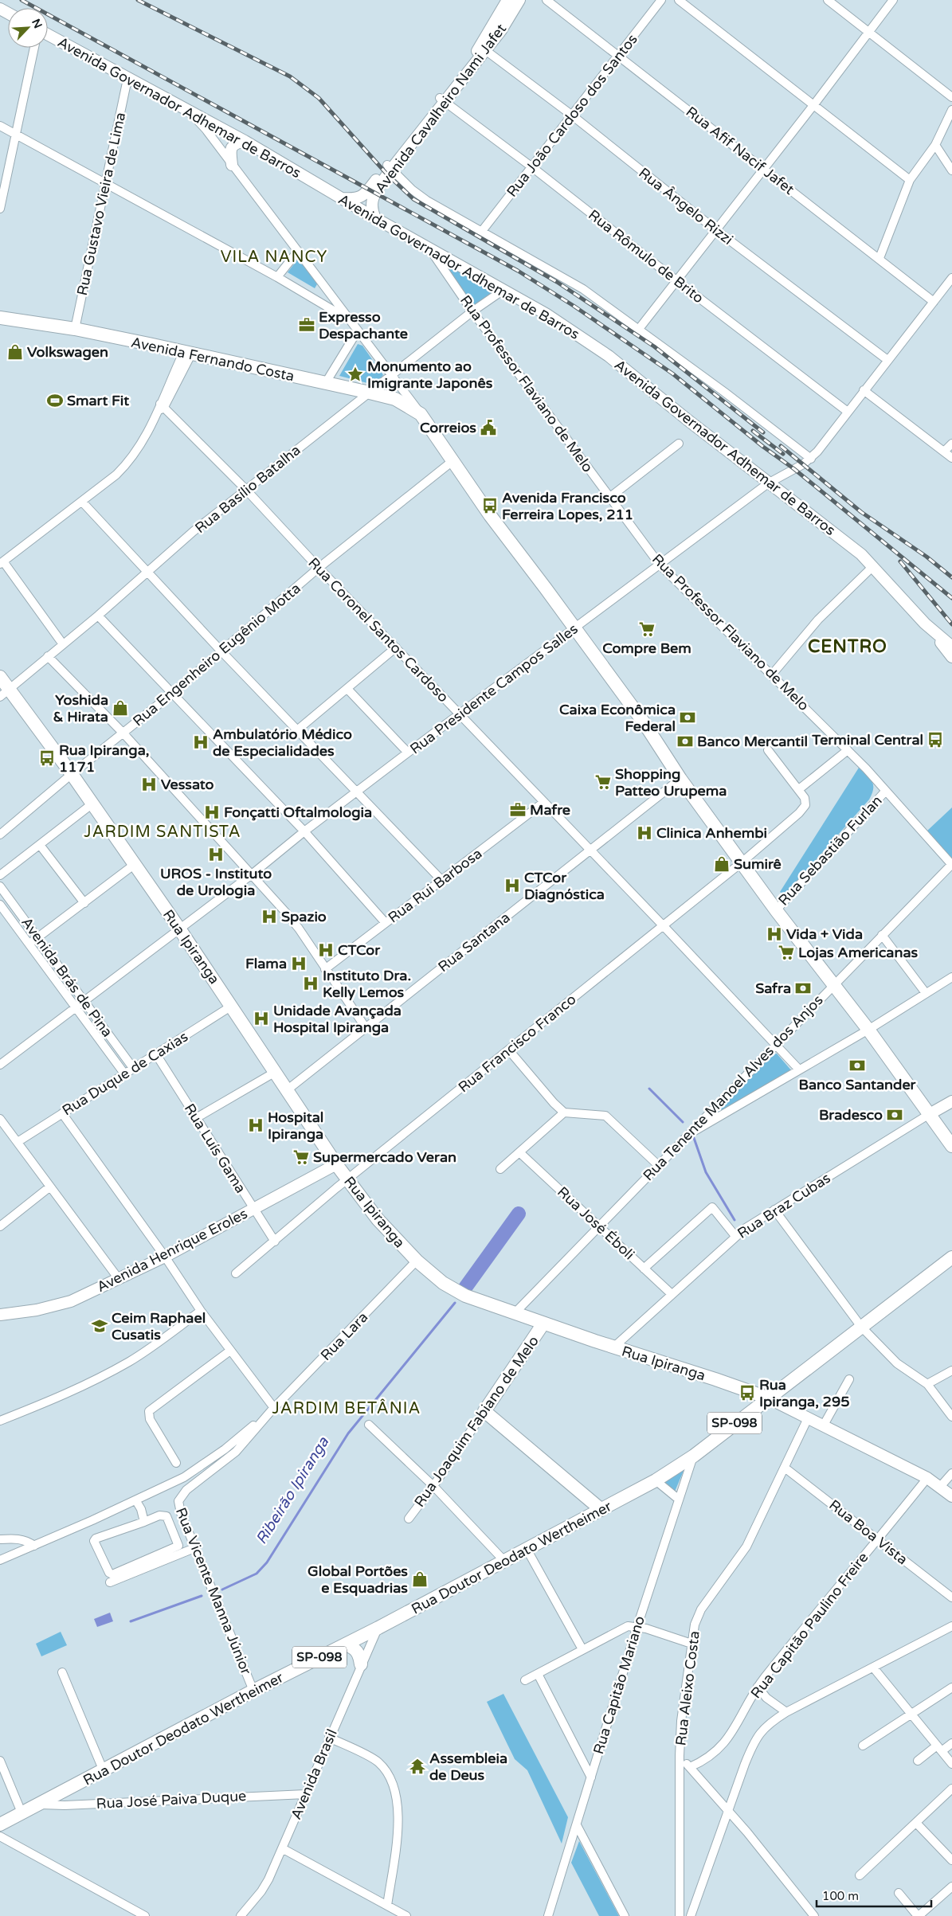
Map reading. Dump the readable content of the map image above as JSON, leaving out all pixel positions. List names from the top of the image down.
{
  "streets": {
    "main road": [
      "Avenida Governador Adhemar de Barros",
      "Avenida Cavalheiro Nami Jafet",
      "Avenida Fernando Costa",
      "Rua Ipiranga",
      "Rua Braz Cubas",
      "Avenida Henrique Eroles",
      "Rua Joaquim Fabiano de Melo",
      "SP-098",
      "Rua Doutor Deodato Wertheimer"
    ],
    "street": [
      "Rua João Cardoso dos Santos",
      "Rua Afif Nacif Jafet",
      "Rua Gustavo Vieira de Lima",
      "Rua Ângelo Rizzi",
      "Rua Rômulo de Brito",
      "Rua Professor Flaviano de Melo",
      "Rua Basílio Batalha",
      "Rua Coronel Santos Cardoso",
      "Rua Engenheiro Eugênio Motta",
      "Rua Presidente Campos Salles",
      "Rua Sebastião Furlan",
      "Rua Rui Barbosa",
      "Rua Santana",
      "Avenida Brás de Pina",
      "Rua Francisco Franco",
      "Rua Duque de Caxias",
      "Rua Tenente Manoel Alves dos Anjos",
      "Rua Luís Gama",
      "Rua José Éboli",
      "Rua Lara",
      "Rua Boa Vista",
      "Rua Vicente Manna Júnior",
      "Rua Capitão Paulino Freire",
      "Rua Capitão Mariano",
      "Rua Aleixo Costa",
      "Avenida Brasil",
      "Rua José Paiva Duque"
    ]
  },
  "crossings": [
    ["Avenida Governador Adhemar de Barros", "Avenida Cavalheiro Nami Jafet"],
    ["Avenida Governador Adhemar de Barros", "Rua Gustavo Vieira de Lima"],
    ["Avenida Governador Adhemar de Barros", "Rua Professor Flaviano de Melo"],
    ["Avenida Governador Adhemar de Barros", "Rua Basílio Batalha"],
    ["Avenida Governador Adhemar de Barros", "Rua Presidente Campos Salles"],
    ["Avenida Cavalheiro Nami Jafet", "Rua Ângelo Rizzi"],
    ["Avenida Cavalheiro Nami Jafet", "Rua Rômulo de Brito"],
    ["Rua João Cardoso dos Santos", "Rua Afif Nacif Jafet"],
    ["Rua João Cardoso dos Santos", "Rua Ângelo Rizzi"],
    ["Rua João Cardoso dos Santos", "Rua Rômulo de Brito"],
    ["Rua Afif Nacif Jafet", "Rua Presidente Campos Salles"],
    ["Rua Gustavo Vieira de Lima", "Avenida Fernando Costa"],
    ["Rua Ângelo Rizzi", "Rua Presidente Campos Salles"],
    ["Rua Rômulo de Brito", "Rua Presidente Campos Salles"],
    ["Avenida Fernando Costa", "Rua Basílio Batalha"],
    ["Rua Professor Flaviano de Melo", "Rua Basílio Batalha"],
    ["Rua Professor Flaviano de Melo", "Rua Presidente Campos Salles"],
    ["Rua Professor Flaviano de Melo", "Rua Sebastião Furlan"],
    ["Rua Professor Flaviano de Melo", "Rua Tenente Manoel Alves dos Anjos"],
    ["Rua Basílio Batalha", "Rua Coronel Santos Cardoso"],
    ["Rua Basílio Batalha", "Rua Ipiranga"],
    ["Rua Coronel Santos Cardoso", "Rua Engenheiro Eugênio Motta"],
    ["Rua Coronel Santos Cardoso", "Rua Presidente Campos Salles"],
    ["Rua Coronel Santos Cardoso", "Rua Rui Barbosa"],
    ["Rua Coronel Santos Cardoso", "Rua Santana"],
    ["Rua Coronel Santos Cardoso", "Rua Francisco Franco"],
    ["Rua Coronel Santos Cardoso", "Rua Tenente Manoel Alves dos Anjos"],
    ["Rua Engenheiro Eugênio Motta", "Rua Ipiranga"],
    ["Rua Presidente Campos Salles", "Rua Ipiranga"],
    ["Rua Presidente Campos Salles", "Avenida Brás de Pina"],
    ["Rua Santana", "Rua Ipiranga"],
    ["Rua Ipiranga", "Rua Francisco Franco"],
    ["Rua Ipiranga", "Rua Duque de Caxias"],
    ["Rua Ipiranga", "Rua Tenente Manoel Alves dos Anjos"],
    ["Rua Ipiranga", "Rua Braz Cubas"],
    ["Rua Ipiranga", "Avenida Henrique Eroles"],
    ["Rua Ipiranga", "Rua Lara"],
    ["Rua Ipiranga", "Rua Joaquim Fabiano de Melo"],
    ["Rua Ipiranga", "Rua Doutor Deodato Wertheimer"],
    ["Rua Ipiranga", "Rua Capitão Paulino Freire"],
    ["Rua Ipiranga", "Rua Aleixo Costa"],
    ["Avenida Brás de Pina", "Rua Duque de Caxias"],
    ["Rua Francisco Franco", "Rua Luís Gama"],
    ["Rua Duque de Caxias", "Rua Luís Gama"],
    ["Rua Tenente Manoel Alves dos Anjos", "Rua José Éboli"],
    ["Rua Luís Gama", "Avenida Henrique Eroles"],
    ["Rua Braz Cubas", "Rua José Éboli"],
    ["Rua Lara", "Rua Vicente Manna Júnior"],
    ["SP-098", "Rua Doutor Deodato Wertheimer"],
    ["SP-098", "Rua José Paiva Duque"],
    ["Rua Boa Vista", "Rua Capitão Paulino Freire"],
    ["Rua Boa Vista", "Rua Aleixo Costa"],
    ["Rua Doutor Deodato Wertheimer", "Rua Vicente Manna Júnior"],
    ["Rua Doutor Deodato Wertheimer", "Rua Capitão Mariano"],
    ["Rua Doutor Deodato Wertheimer", "Avenida Brasil"],
    ["Rua Doutor Deodato Wertheimer", "Rua José Paiva Duque"],
    ["Avenida Brasil", "Rua José Paiva Duque"]
  ],
  "districts": [
    "VILA NANCY",
    "CENTRO",
    "JARDIM SANTISTA",
    "JARDIM BETÂNIA"
  ],
  "water": ["Ribeirão Ipiranga"],
  "places": {
    "office": ["Expresso Despachante", "Mafre"],
    "shop": [
      "Volkswagen",
      "Yoshida & Hirata",
      "Sumirê",
      "Global Portões e Esquadrias"
    ],
    "place": ["Monumento ao Imigrante Japonês"],
    "sports": ["Smart Fit"],
    "public building": ["Correios"],
    "bus stop": [
      "Avenida Francisco Ferreira Lopes, 211",
      "Terminal Central",
      "Rua Ipiranga, 1171",
      "Rua Ipiranga, 295"
    ],
    "supermarket": [
      "Compre Bem",
      "Shopping Patteo Urupema",
      "Lojas Americanas",
      "Supermercado Veran"
    ],
    "bank": [
      "Caixa Econômica Federal",
      "Banco Mercantil",
      "Safra",
      "Banco Santander",
      "Bradesco"
    ],
    "hospital": [
      "Ambulatório Médico de Especialidades",
      "Vessato",
      "Fonçatti Oftalmologia",
      "Clinica Anhembi",
      "UROS - Instituto de Urologia",
      "CTCor Diagnóstica",
      "Spazio",
      "Vida + Vida",
      "CTCor",
      "Flama",
      "Instituto Dra. Kelly Lemos",
      "Unidade Avançada Hospital Ipiranga",
      "Hospital Ipiranga"
    ],
    "school or university": ["Ceim Raphael Cusatis"],
    "temple": ["Assembleia de Deus"]
  },
  "scale_bar": "100 m",
  "north": "top right"
}
